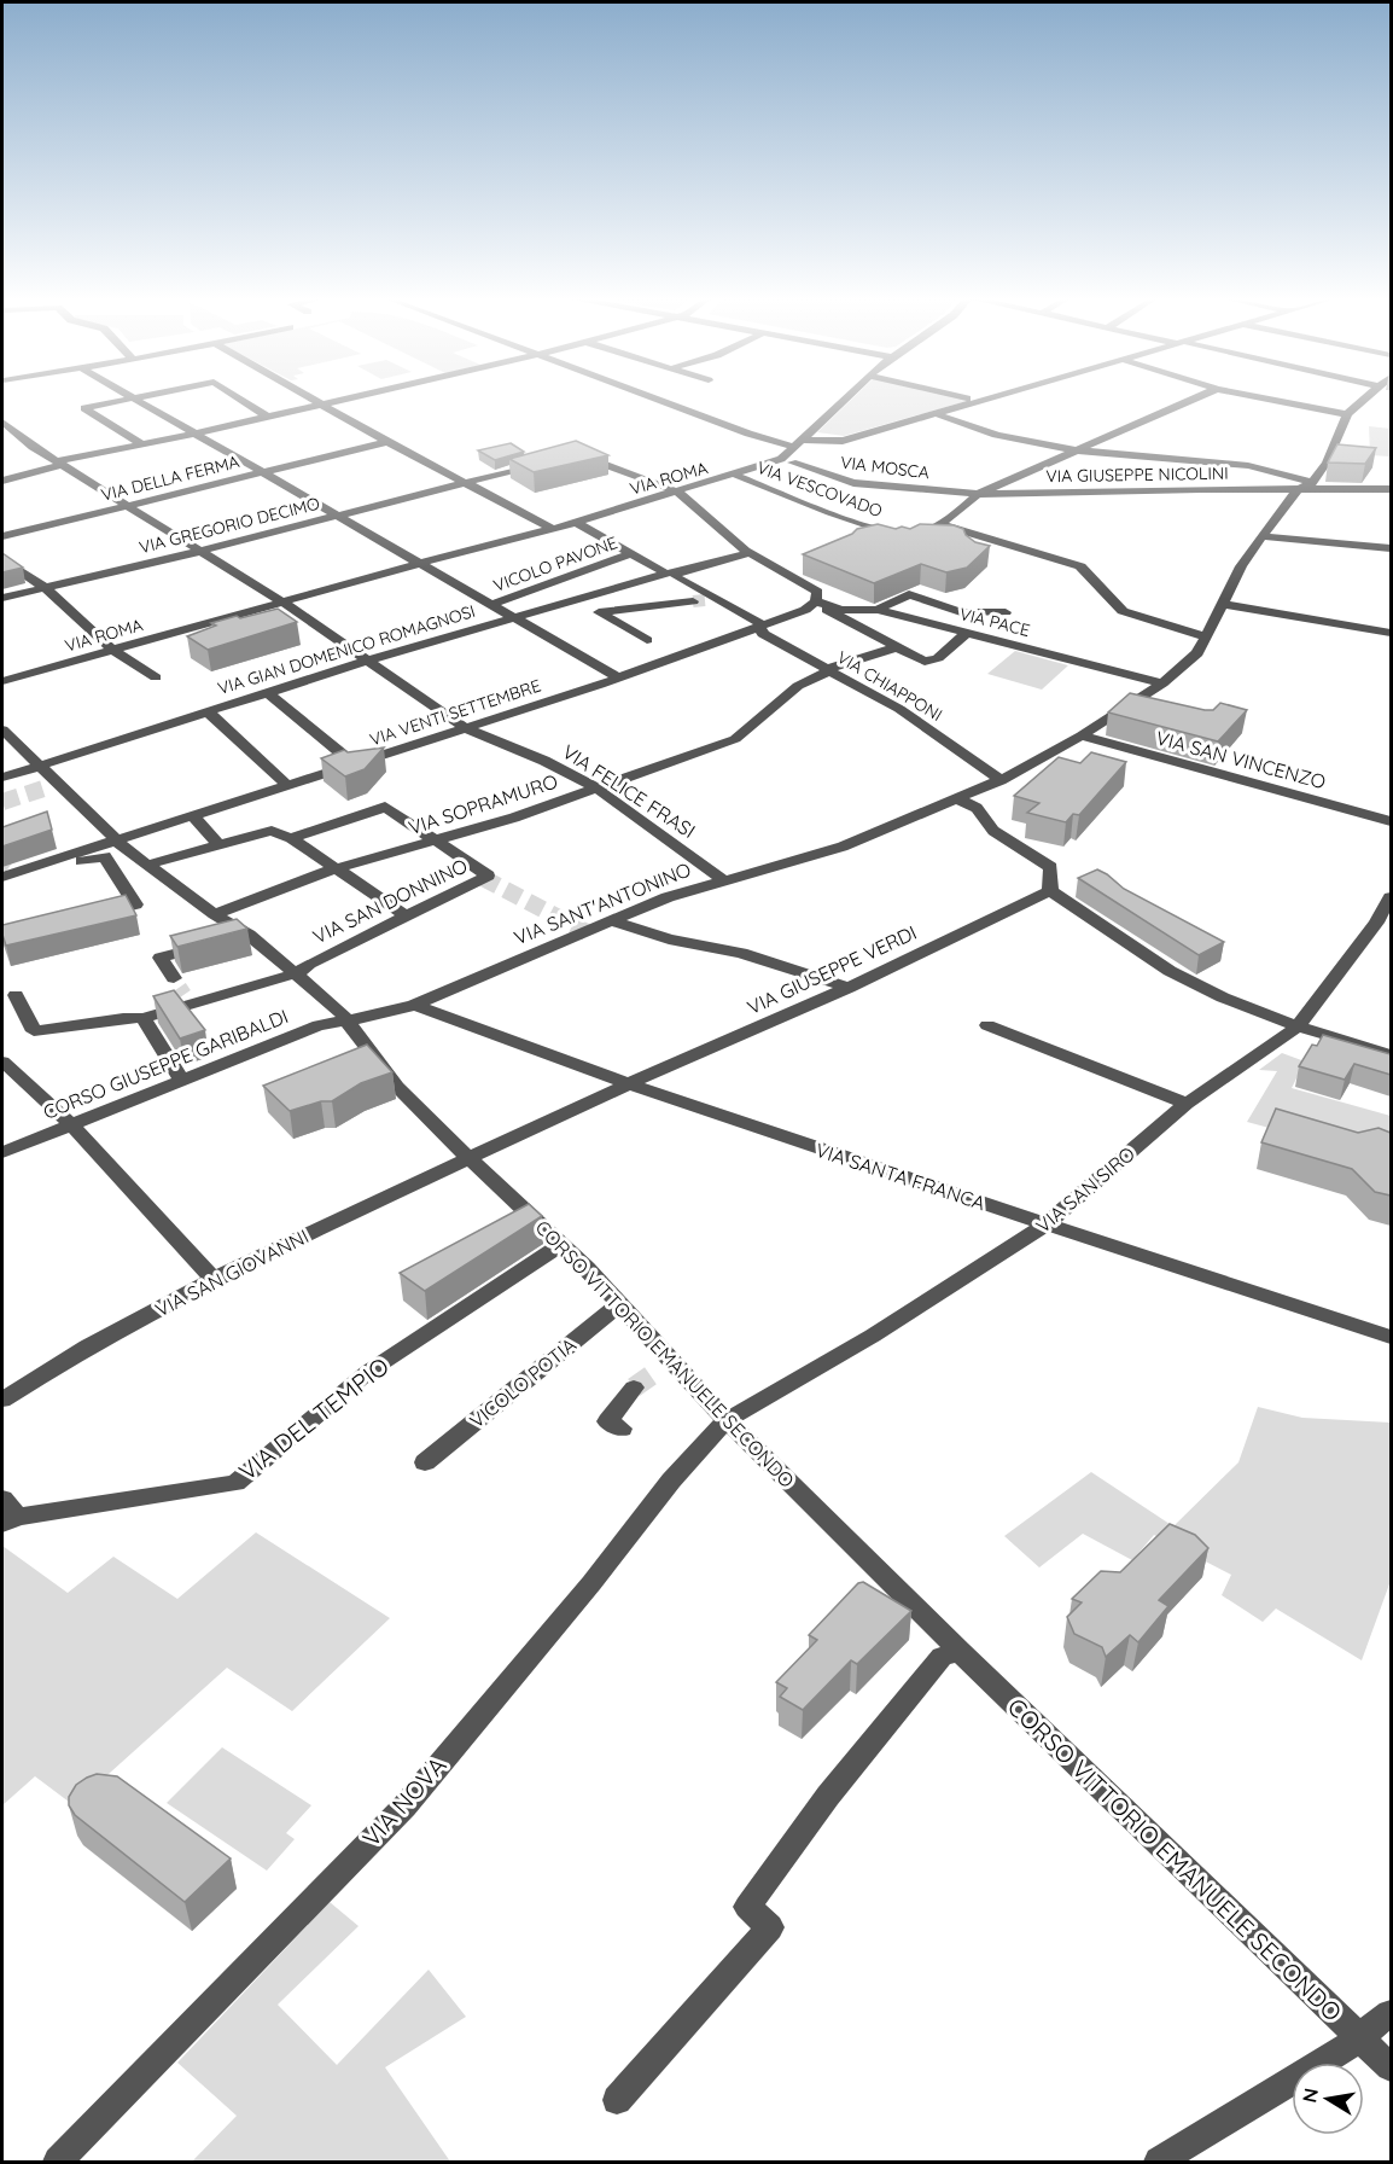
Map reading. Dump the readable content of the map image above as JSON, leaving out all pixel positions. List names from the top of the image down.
{
  "streets": {
    "street": [
      "VIA MOSCA",
      "VIA GIUSEPPE NICOLINI",
      "VIA DELLA FERMA",
      "VIA ROMA",
      "VIA VESCOVADO",
      "VIA GREGORIO DECIMO",
      "VICOLO PAVONE",
      "VIA PACE",
      "VIA GIAN DOMENICO ROMAGNOSI",
      "VIA CHIAPPONI",
      "VIA VENTI SETTEMBRE",
      "VIA SAN VINCENZO",
      "VIA FELICE FRASI",
      "VIA SOPRAMURO",
      "VIA SAN DONNINO",
      "VIA SANT'ANTONINO",
      "VIA GIUSEPPE VERDI",
      "CORSO GIUSEPPE GARIBALDI",
      "VIA SANTA FRANCA",
      "VIA SAN SIRO",
      "VIA SAN GIOVANNI",
      "CORSO VITTORIO EMANUELE SECONDO",
      "VICOLO POTIA",
      "VIA DEL TEMPIO",
      "VIA NOVA"
    ]
  },
  "crossings": [
    ["VIA MOSCA", "VIA GIUSEPPE NICOLINI"],
    ["VIA GIUSEPPE NICOLINI", "VIA SANT'ANTONINO"],
    ["VIA DELLA FERMA", "VIA FELICE FRASI"],
    ["VIA ROMA", "VIA VESCOVADO"],
    ["VIA ROMA", "VIA CHIAPPONI"],
    ["VIA ROMA", "VIA FELICE FRASI"],
    ["VIA GREGORIO DECIMO", "VIA FELICE FRASI"],
    ["VICOLO PAVONE", "VIA CHIAPPONI"],
    ["VIA PACE", "VIA VENTI SETTEMBRE"],
    ["VIA PACE", "VIA SANT'ANTONINO"],
    ["VIA GIAN DOMENICO ROMAGNOSI", "VIA CHIAPPONI"],
    ["VIA GIAN DOMENICO ROMAGNOSI", "VIA FELICE FRASI"],
    ["VIA GIAN DOMENICO ROMAGNOSI", "CORSO VITTORIO EMANUELE SECONDO"],
    ["VIA CHIAPPONI", "VIA VENTI SETTEMBRE"],
    ["VIA CHIAPPONI", "VIA SOPRAMURO"],
    ["VIA CHIAPPONI", "VIA SANT'ANTONINO"],
    ["VIA VENTI SETTEMBRE", "VIA FELICE FRASI"],
    ["VIA VENTI SETTEMBRE", "CORSO VITTORIO EMANUELE SECONDO"],
    ["VIA SAN VINCENZO", "VIA SANT'ANTONINO"],
    ["VIA FELICE FRASI", "VIA SOPRAMURO"],
    ["VIA FELICE FRASI", "VIA SANT'ANTONINO"],
    ["VIA SOPRAMURO", "VIA SAN DONNINO"],
    ["VIA SOPRAMURO", "CORSO VITTORIO EMANUELE SECONDO"],
    ["VIA SAN DONNINO", "CORSO VITTORIO EMANUELE SECONDO"],
    ["VIA SANT'ANTONINO", "CORSO GIUSEPPE GARIBALDI"],
    ["VIA SANT'ANTONINO", "VIA SANTA FRANCA"],
    ["VIA SANT'ANTONINO", "CORSO VITTORIO EMANUELE SECONDO"],
    ["VIA GIUSEPPE VERDI", "VIA SANTA FRANCA"],
    ["VIA GIUSEPPE VERDI", "VIA SAN GIOVANNI"],
    ["VIA GIUSEPPE VERDI", "CORSO VITTORIO EMANUELE SECONDO"],
    ["CORSO GIUSEPPE GARIBALDI", "CORSO VITTORIO EMANUELE SECONDO"],
    ["VIA SANTA FRANCA", "VIA SAN SIRO"],
    ["VIA SAN SIRO", "CORSO VITTORIO EMANUELE SECONDO"],
    ["VIA SAN SIRO", "VIA NOVA"],
    ["VIA SAN GIOVANNI", "CORSO VITTORIO EMANUELE SECONDO"],
    ["CORSO VITTORIO EMANUELE SECONDO", "VICOLO POTIA"],
    ["CORSO VITTORIO EMANUELE SECONDO", "VIA DEL TEMPIO"],
    ["CORSO VITTORIO EMANUELE SECONDO", "VIA NOVA"]
  ],
  "north": "left"
}
